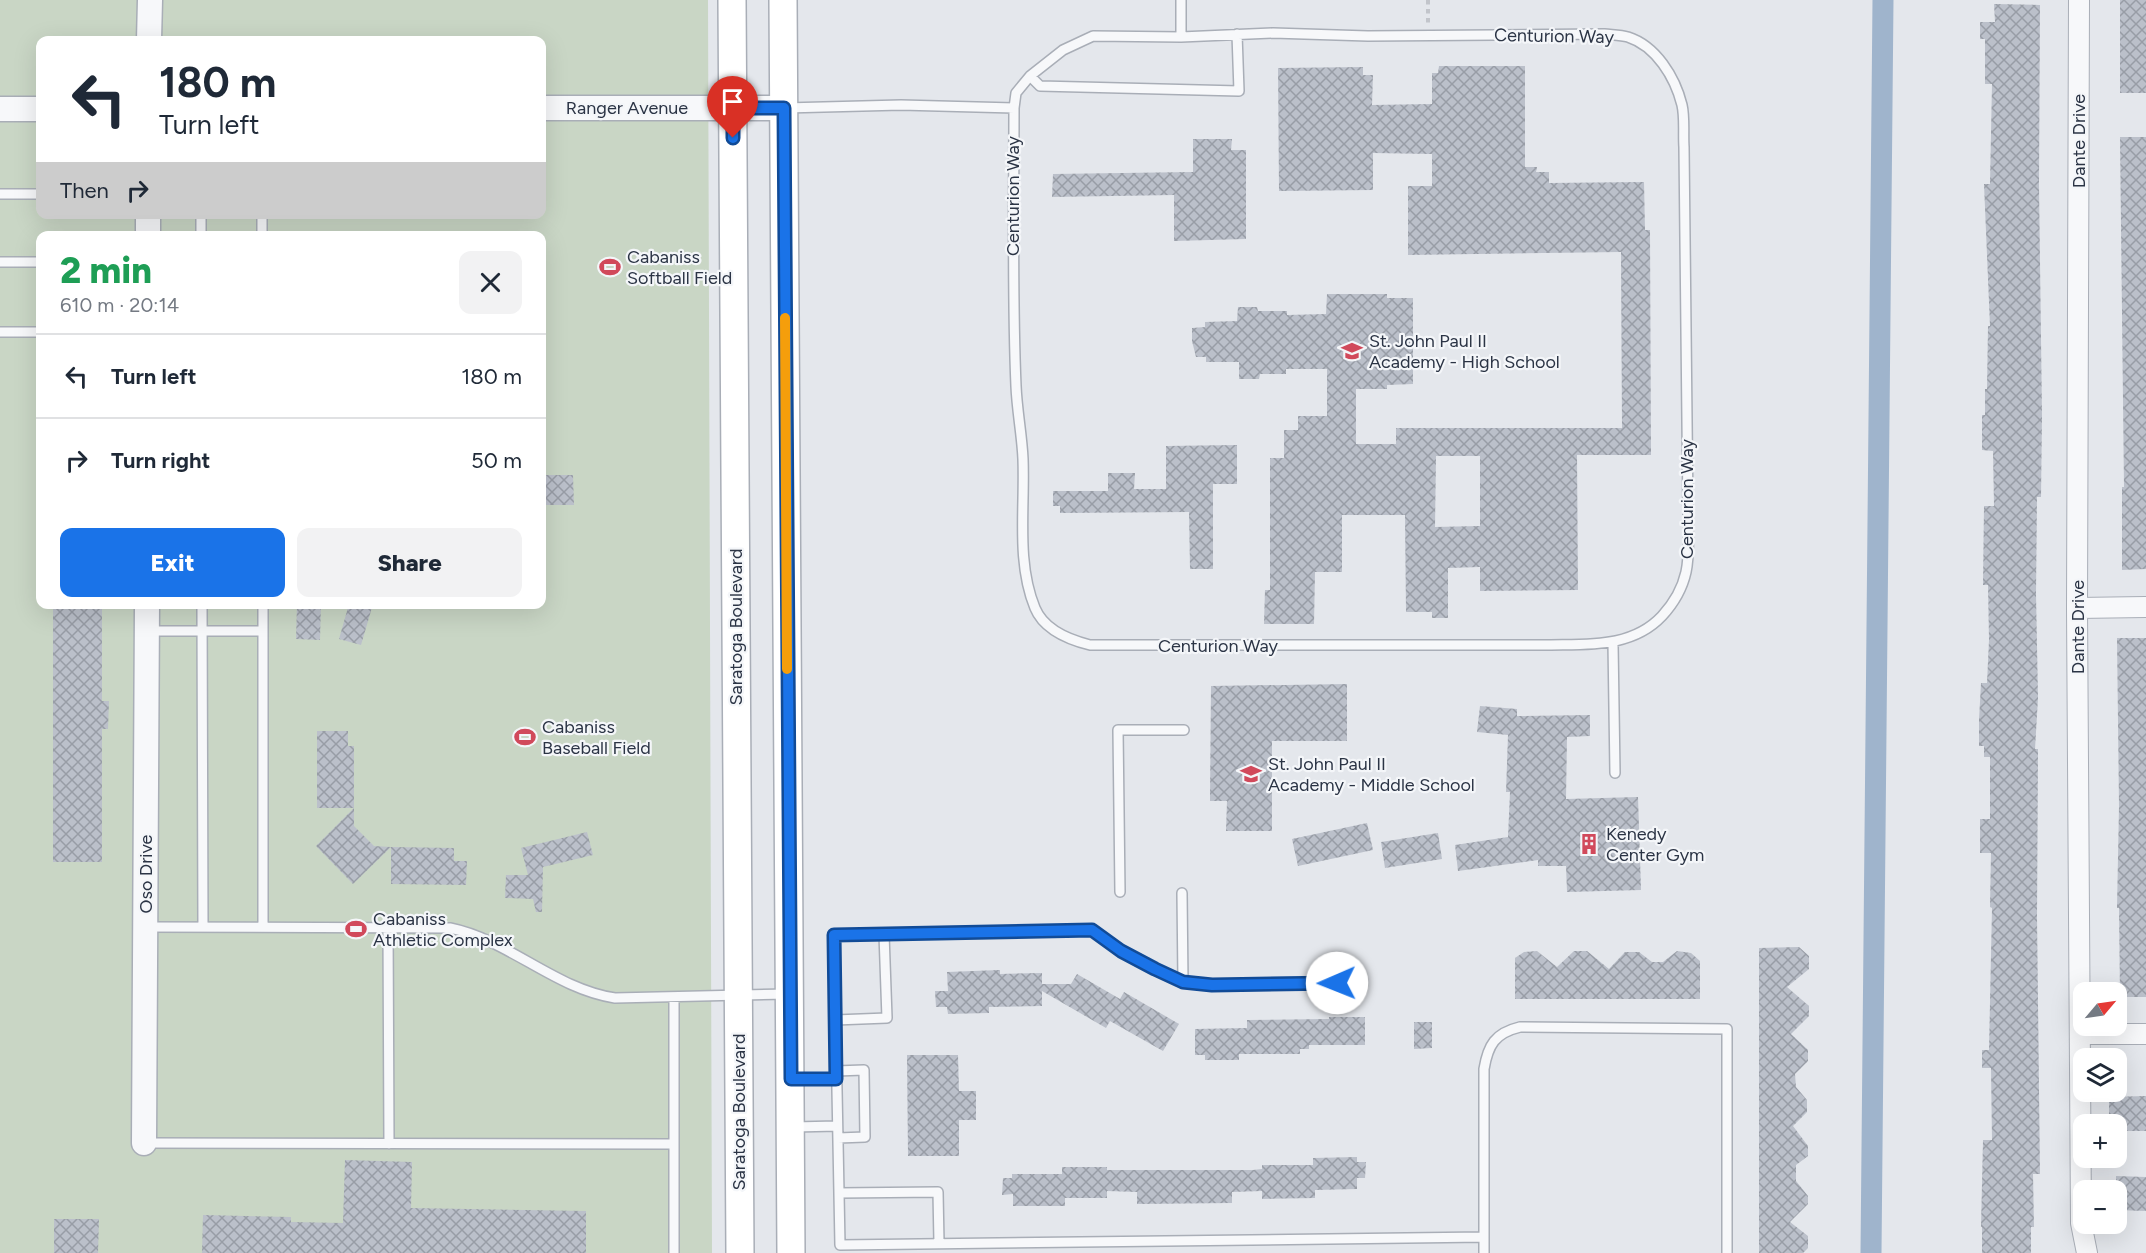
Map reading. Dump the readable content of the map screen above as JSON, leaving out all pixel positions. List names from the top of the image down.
{
  "streets": {
    "main road": ["Saratoga Boulevard"],
    "street": ["Ranger Avenue", "Dante Drive", "Oso Drive"],
    "lane": ["Centurion Way"]
  },
  "crossings": [
    ["Ranger Avenue", "Saratoga Boulevard"]
  ],
  "places": {
    "sports": ["Cabaniss Softball Field", "Cabaniss Baseball Field", "Cabaniss Athletic Complex"],
    "school or university": ["St. John Paul II Academy - High School", "St. John Paul II Academy - Middle School"],
    "building": ["Kenedy Center Gym"]
  },
  "north": "top right",
  "page": {
    "turn": ["180 m", "Turn left"],
    "then": "Then",
    "heading": ["2 min", "610 m · 20:14"],
    "list": [
      {
        "name": "Turn left",
        "value": "180 m"
      },
      {
        "name": "Turn right",
        "value": "50 m"
      }
    ],
    "buttons": ["Exit", "Share"],
    "map_buttons": ["+", "−"]
  }
}
